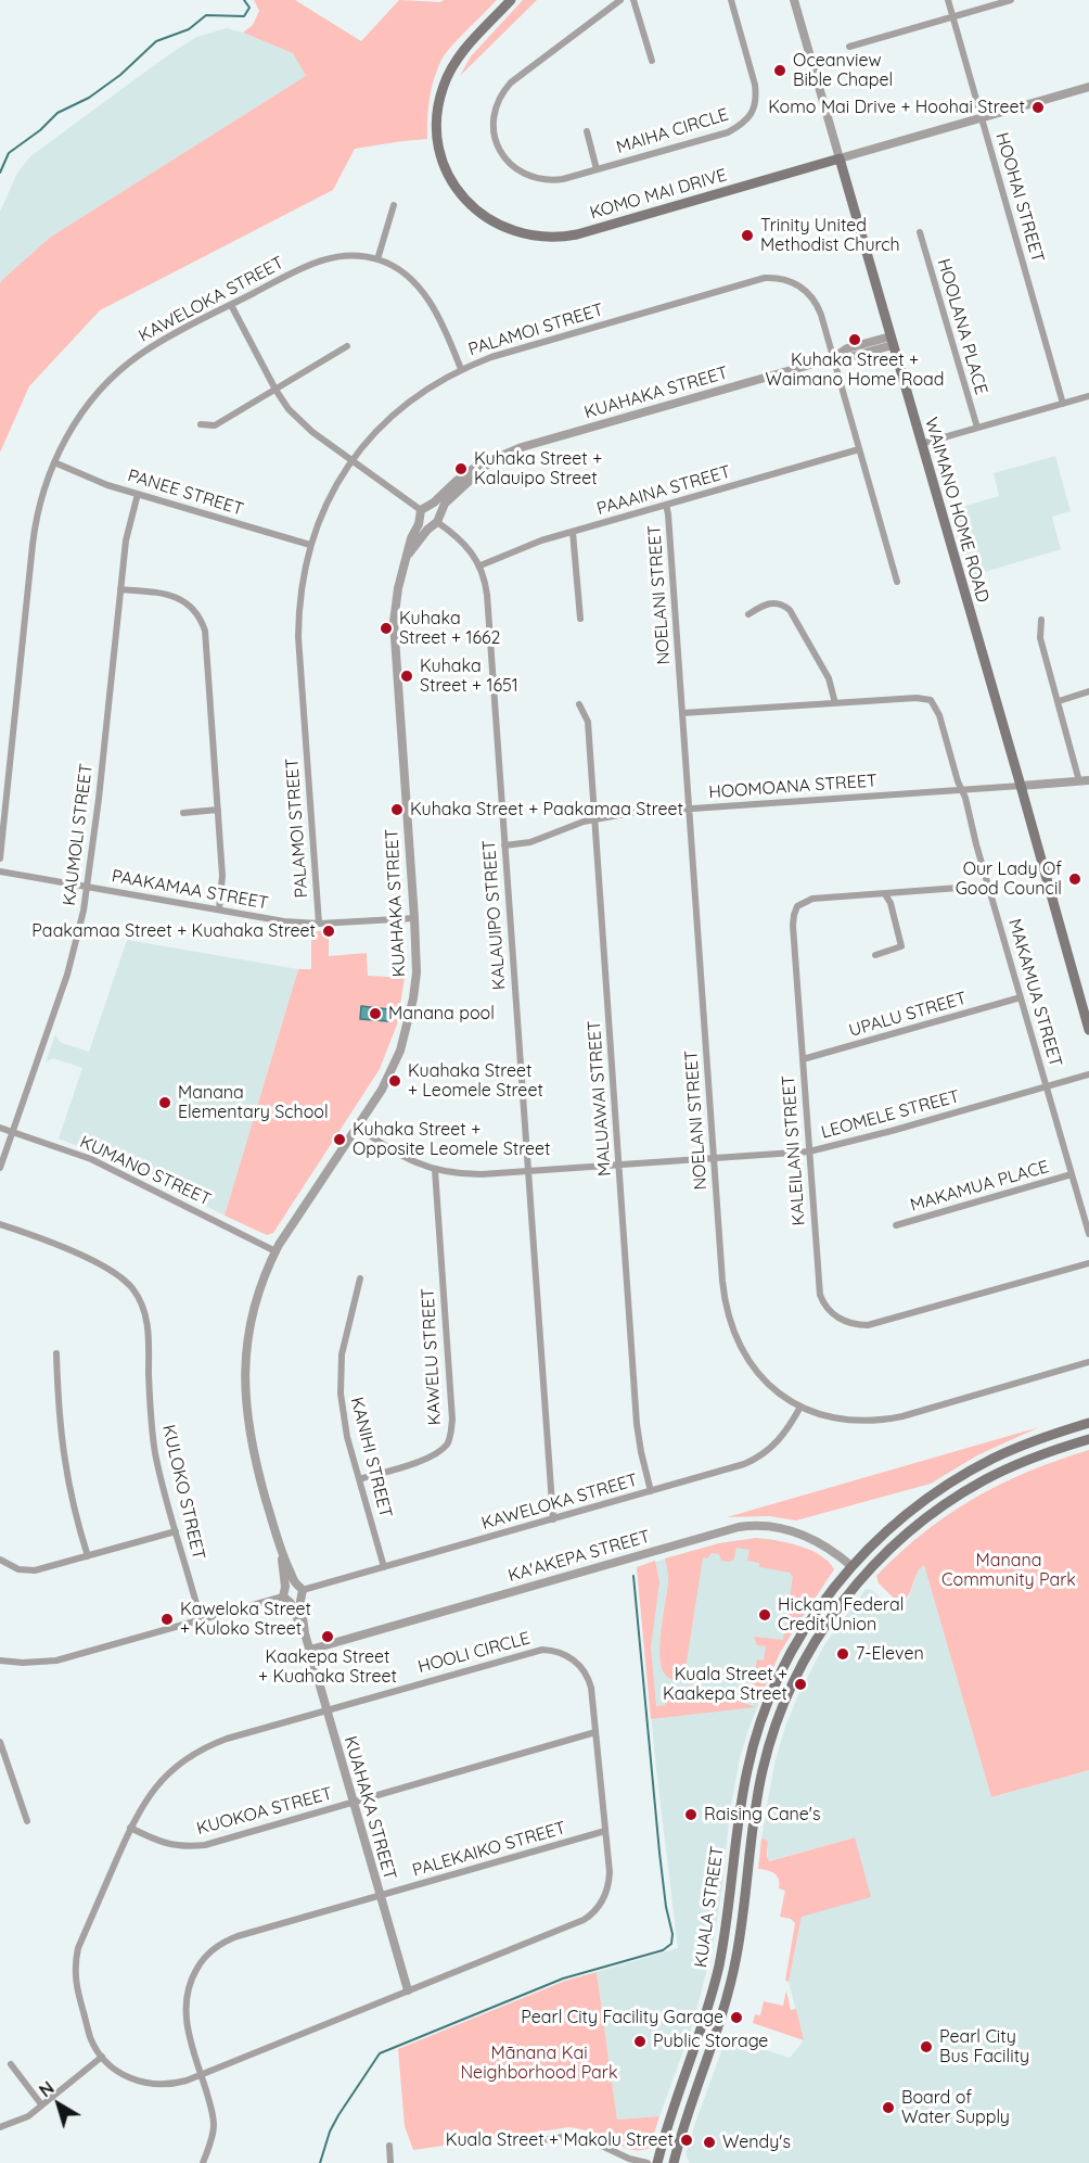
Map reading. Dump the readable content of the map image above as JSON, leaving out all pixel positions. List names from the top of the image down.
{
  "streets": {
    "main road": ["KOMO MAI DRIVE", "WAIMANO HOME ROAD", "KUALA STREET"],
    "street": [
      "MAIHA CIRCLE",
      "HOOHAI STREET",
      "KAWELOKA STREET",
      "HOOLANA PLACE",
      "PALAMOI STREET",
      "KUAHAKA STREET",
      "PAAAINA STREET",
      "PANEE STREET",
      "NOELANI STREET",
      "HOOMOANA STREET",
      "KAUMOLI STREET",
      "PAAKAMAA STREET",
      "KALAUIPO STREET",
      "MAKAMUA STREET",
      "UPALU STREET",
      "MALUAWAI STREET",
      "LEOMELE STREET",
      "KALEILANI STREET",
      "KUMANO STREET",
      "MAKAMUA PLACE",
      "KAWELU STREET",
      "KANIHI STREET",
      "KULOKO STREET",
      "KA'AKEPA STREET",
      "HOOLI CIRCLE",
      "KUOKOA STREET",
      "PALEKAIKO STREET"
    ]
  },
  "crossings": [
    ["KOMO MAI DRIVE", "HOOHAI STREET"],
    ["KOMO MAI DRIVE", "WAIMANO HOME ROAD"],
    ["KAWELOKA STREET", "PALAMOI STREET"],
    ["KAWELOKA STREET", "KUAHAKA STREET"],
    ["KAWELOKA STREET", "PANEE STREET"],
    ["KAWELOKA STREET", "NOELANI STREET"],
    ["KAWELOKA STREET", "KALAUIPO STREET"],
    ["KAWELOKA STREET", "MALUAWAI STREET"],
    ["KAWELOKA STREET", "KANIHI STREET"],
    ["PALAMOI STREET", "KUAHAKA STREET"],
    ["PALAMOI STREET", "PAAAINA STREET"],
    ["PALAMOI STREET", "PANEE STREET"],
    ["PALAMOI STREET", "PAAKAMAA STREET"],
    ["KUAHAKA STREET", "WAIMANO HOME ROAD"],
    ["KUAHAKA STREET", "PAAKAMAA STREET"],
    ["KUAHAKA STREET", "KALAUIPO STREET"],
    ["KUAHAKA STREET", "LEOMELE STREET"],
    ["KUAHAKA STREET", "KUMANO STREET"],
    ["KUAHAKA STREET", "KA'AKEPA STREET"],
    ["KUAHAKA STREET", "HOOLI CIRCLE"],
    ["KUAHAKA STREET", "KUOKOA STREET"],
    ["KUAHAKA STREET", "PALEKAIKO STREET"],
    ["PAAAINA STREET", "NOELANI STREET"],
    ["PAAAINA STREET", "KALAUIPO STREET"],
    ["PANEE STREET", "KAUMOLI STREET"],
    ["WAIMANO HOME ROAD", "HOOMOANA STREET"],
    ["NOELANI STREET", "HOOMOANA STREET"],
    ["NOELANI STREET", "MAKAMUA STREET"],
    ["NOELANI STREET", "LEOMELE STREET"],
    ["HOOMOANA STREET", "KALAUIPO STREET"],
    ["HOOMOANA STREET", "MAKAMUA STREET"],
    ["HOOMOANA STREET", "MALUAWAI STREET"],
    ["KAUMOLI STREET", "PAAKAMAA STREET"],
    ["KAUMOLI STREET", "KUMANO STREET"],
    ["KALAUIPO STREET", "LEOMELE STREET"],
    ["MAKAMUA STREET", "UPALU STREET"],
    ["MAKAMUA STREET", "LEOMELE STREET"],
    ["MAKAMUA STREET", "KALEILANI STREET"],
    ["MAKAMUA STREET", "MAKAMUA PLACE"],
    ["UPALU STREET", "KALEILANI STREET"],
    ["MALUAWAI STREET", "LEOMELE STREET"],
    ["LEOMELE STREET", "KALEILANI STREET"],
    ["LEOMELE STREET", "KAWELU STREET"],
    ["KAWELU STREET", "KANIHI STREET"],
    ["KA'AKEPA STREET", "KUALA STREET"],
    ["HOOLI CIRCLE", "KUOKOA STREET"],
    ["HOOLI CIRCLE", "PALEKAIKO STREET"]
  ],
  "parks": ["Manana Community Park", "Mānana Kai Neighborhood Park"],
  "places": [
    "Oceanview Bible Chapel",
    "Komo Mai Drive + Hoohai Street",
    "Trinity United Methodist Church",
    "Kuhaka Street + Waimano Home Road",
    "Kuhaka Street + Kalauipo Street",
    "Kuhaka Street + 1662",
    "Kuhaka Street + 1651",
    "Kuhaka Street + Paakamaa Street",
    "Our Lady Of Good Council",
    "Paakamaa Street + Kuahaka Street",
    "Manana pool",
    "Kuahaka Street + Leomele Street",
    "Manana Elementary School",
    "Kuhaka Street + Opposite Leomele Street",
    "Hickam Federal Credit Union",
    "Kaweloka Street + Kuloko Street",
    "Kaakepa Street + Kuahaka Street",
    "7-Eleven",
    "Kuala Street + Kaakepa Street",
    "Raising Cane's",
    "Pearl City Facility Garage",
    "Public Storage",
    "Pearl City Bus Facility",
    "Board of Water Supply",
    "Kuala Street + Makolu Street",
    "Wendy's"
  ],
  "north": "top left"
}
